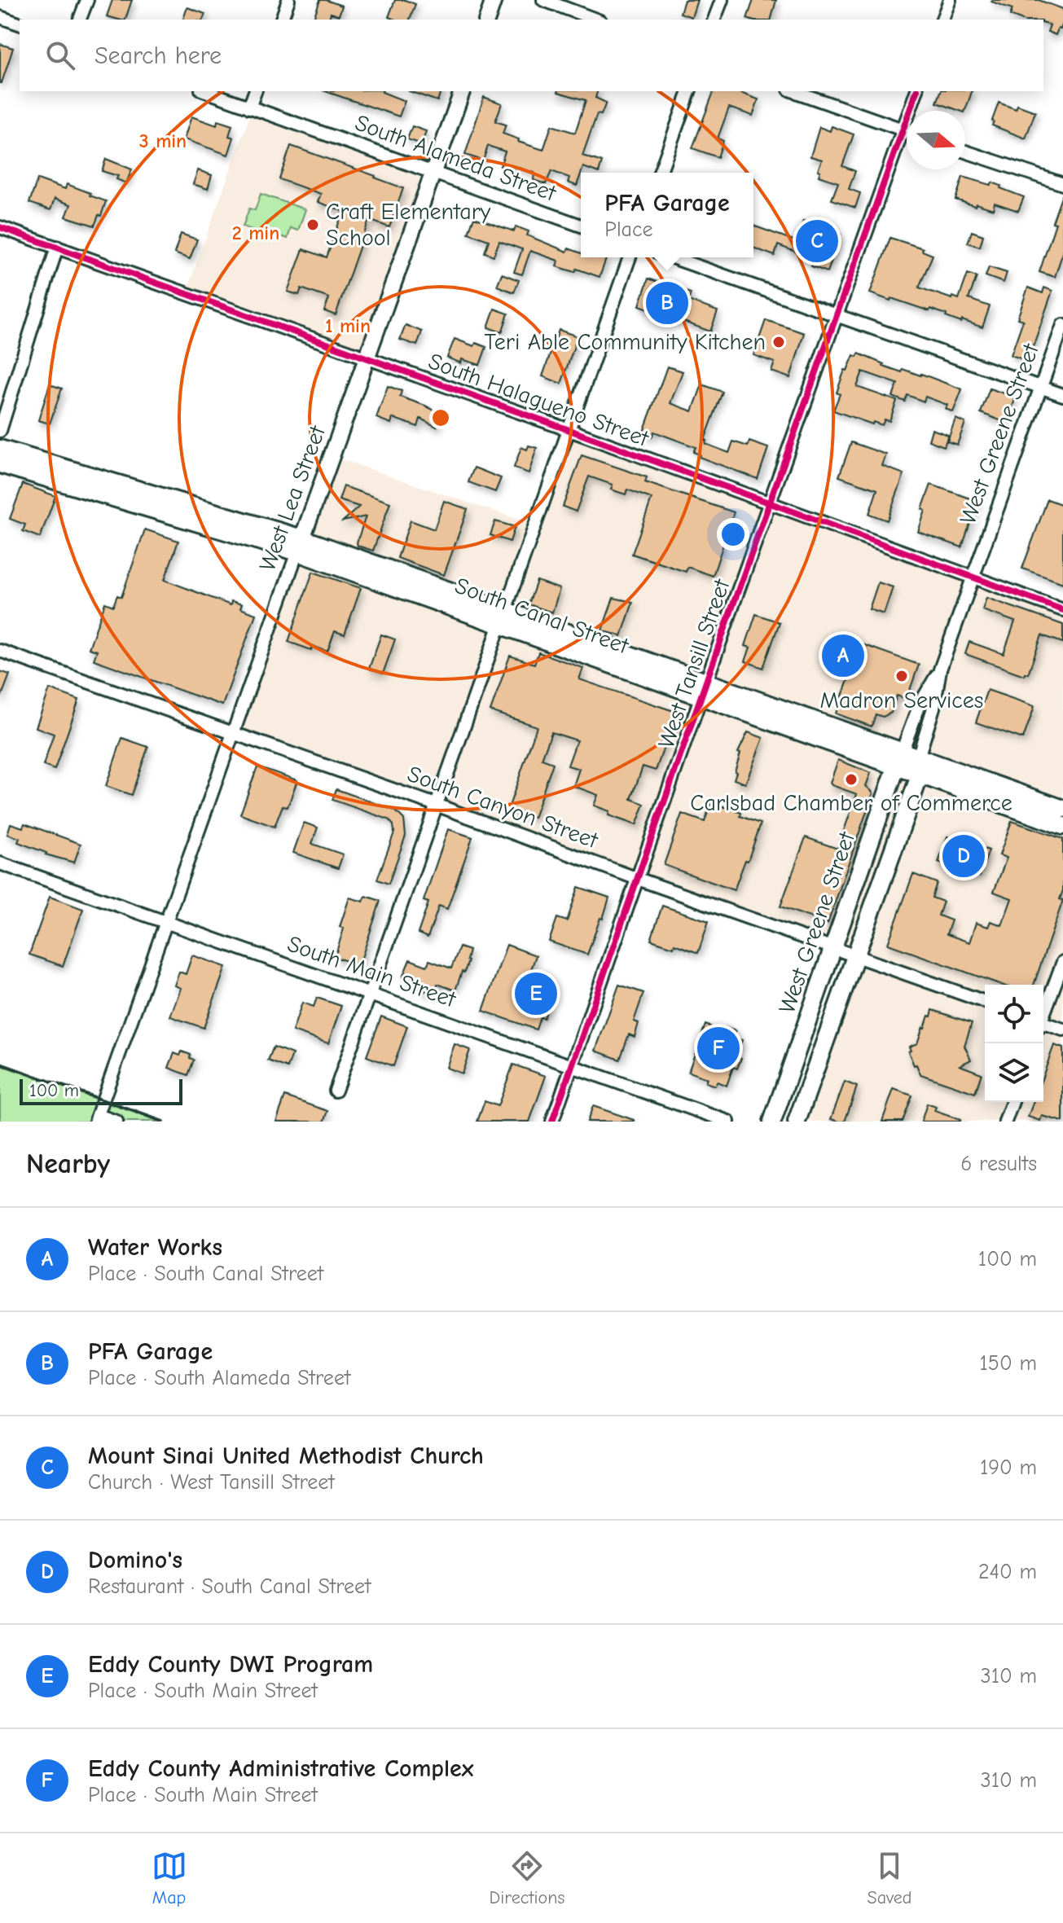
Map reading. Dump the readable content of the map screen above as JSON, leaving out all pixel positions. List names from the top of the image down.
{
  "streets": {
    "highway": ["West Greene Street", "South Canal Street"],
    "main road": ["West Lea Street"],
    "street": [
      "South Alameda Street",
      "South Halagueno Street",
      "West Tansill Street",
      "South Canyon Street",
      "South Main Street"
    ]
  },
  "crossings": [
    ["South Alameda Street", "West Lea Street"],
    ["South Halagueno Street", "West Greene Street"],
    ["South Halagueno Street", "West Lea Street"],
    ["South Halagueno Street", "West Tansill Street"],
    ["West Greene Street", "South Canal Street"],
    ["West Greene Street", "South Canyon Street"],
    ["West Lea Street", "South Canal Street"],
    ["West Lea Street", "South Canyon Street"],
    ["West Lea Street", "South Main Street"],
    ["South Canal Street", "West Tansill Street"],
    ["West Tansill Street", "South Canyon Street"],
    ["West Tansill Street", "South Main Street"]
  ],
  "places": [
    "Craft Elementary School",
    "Teri Able Community Kitchen",
    "Madron Services",
    "Carlsbad Chamber of Commerce"
  ],
  "scale_bar": "100 m",
  "north": "right",
  "page": {
    "search": "Search here",
    "popup": ["PFA Garage", "Place"],
    "pins": [
      "C",
      "B",
      "A",
      "D",
      "E",
      "F"
    ],
    "scale": "100 m",
    "heading": ["Nearby", "6 results"],
    "list": [
      {
        "mark": "A",
        "name": "Water Works",
        "note": "Place · South Canal Street",
        "value": "100 m"
      },
      {
        "mark": "B",
        "name": "PFA Garage",
        "note": "Place · South Alameda Street",
        "value": "150 m"
      },
      {
        "mark": "C",
        "name": "Mount Sinai United Methodist Church",
        "note": "Church · West Tansill Street",
        "value": "190 m"
      },
      {
        "mark": "D",
        "name": "Domino's",
        "note": "Restaurant · South Canal Street",
        "value": "240 m"
      },
      {
        "mark": "E",
        "name": "Eddy County DWI Program",
        "note": "Place · South Main Street",
        "value": "310 m"
      },
      {
        "mark": "F",
        "name": "Eddy County Administrative Complex",
        "note": "Place · South Main Street",
        "value": "310 m"
      }
    ],
    "nav": ["Map", "Directions", "Saved"]
  },
  "rings": ["3 min", "2 min", "1 min"]
}
